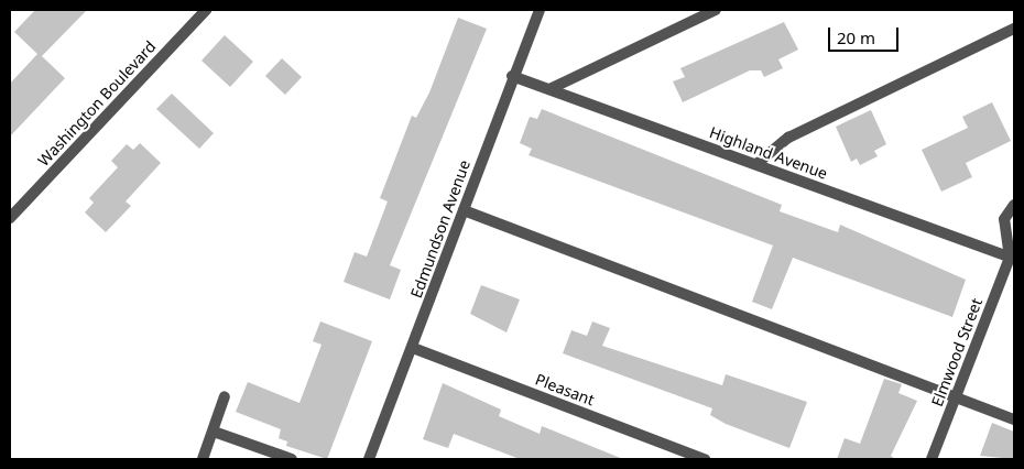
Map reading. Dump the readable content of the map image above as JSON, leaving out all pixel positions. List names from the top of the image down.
{
  "streets": {
    "street": [
      "Washington Boulevard",
      "Highland Avenue",
      "Edmundson Avenue",
      "Elmwood Street",
      "Pleasant"
    ]
  },
  "crossings": [
    ["Highland Avenue", "Edmundson Avenue"],
    ["Highland Avenue", "Elmwood Street"],
    ["Edmundson Avenue", "Pleasant"]
  ],
  "scale_bar": "20 m"
}
